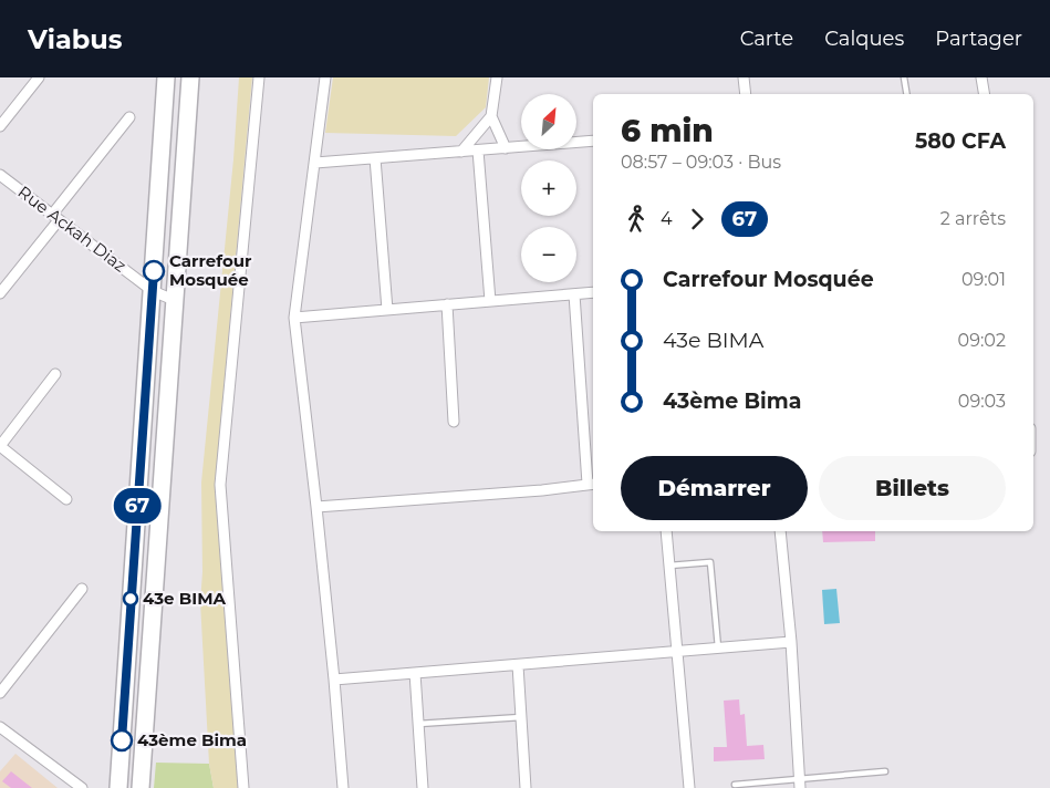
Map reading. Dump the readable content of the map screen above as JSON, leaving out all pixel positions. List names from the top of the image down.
{
  "streets": {
    "street": ["Rue Ackah Diaz"]
  },
  "places": ["Carrefour Mosquée", "43e BIMA", "43ème Bima"],
  "lines": ["bus line 67"],
  "north": "top right",
  "page": {
    "header": "Viabus",
    "nav": ["Carte", "Calques", "Partager"],
    "on_map": "67",
    "map_buttons": ["+", "−"],
    "heading": ["6 min", "08:57 – 09:03 · Bus", "580 CFA"],
    "legs": ["4", "67", "2 arrêts"],
    "list": [
      {
        "name": "Carrefour Mosquée",
        "value": "09:01"
      },
      {
        "name": "43e BIMA",
        "value": "09:02"
      },
      {
        "name": "43ème Bima",
        "value": "09:03"
      }
    ],
    "buttons": ["Démarrer", "Billets"]
  }
}
